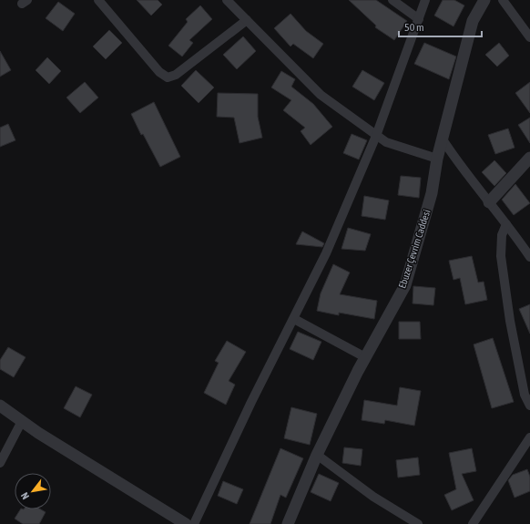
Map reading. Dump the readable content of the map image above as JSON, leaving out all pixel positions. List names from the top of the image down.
{
  "streets": {
    "street": ["Ebuzer Çevrim Caddesi"]
  },
  "scale_bar": "50 m",
  "north": "bottom left"
}
